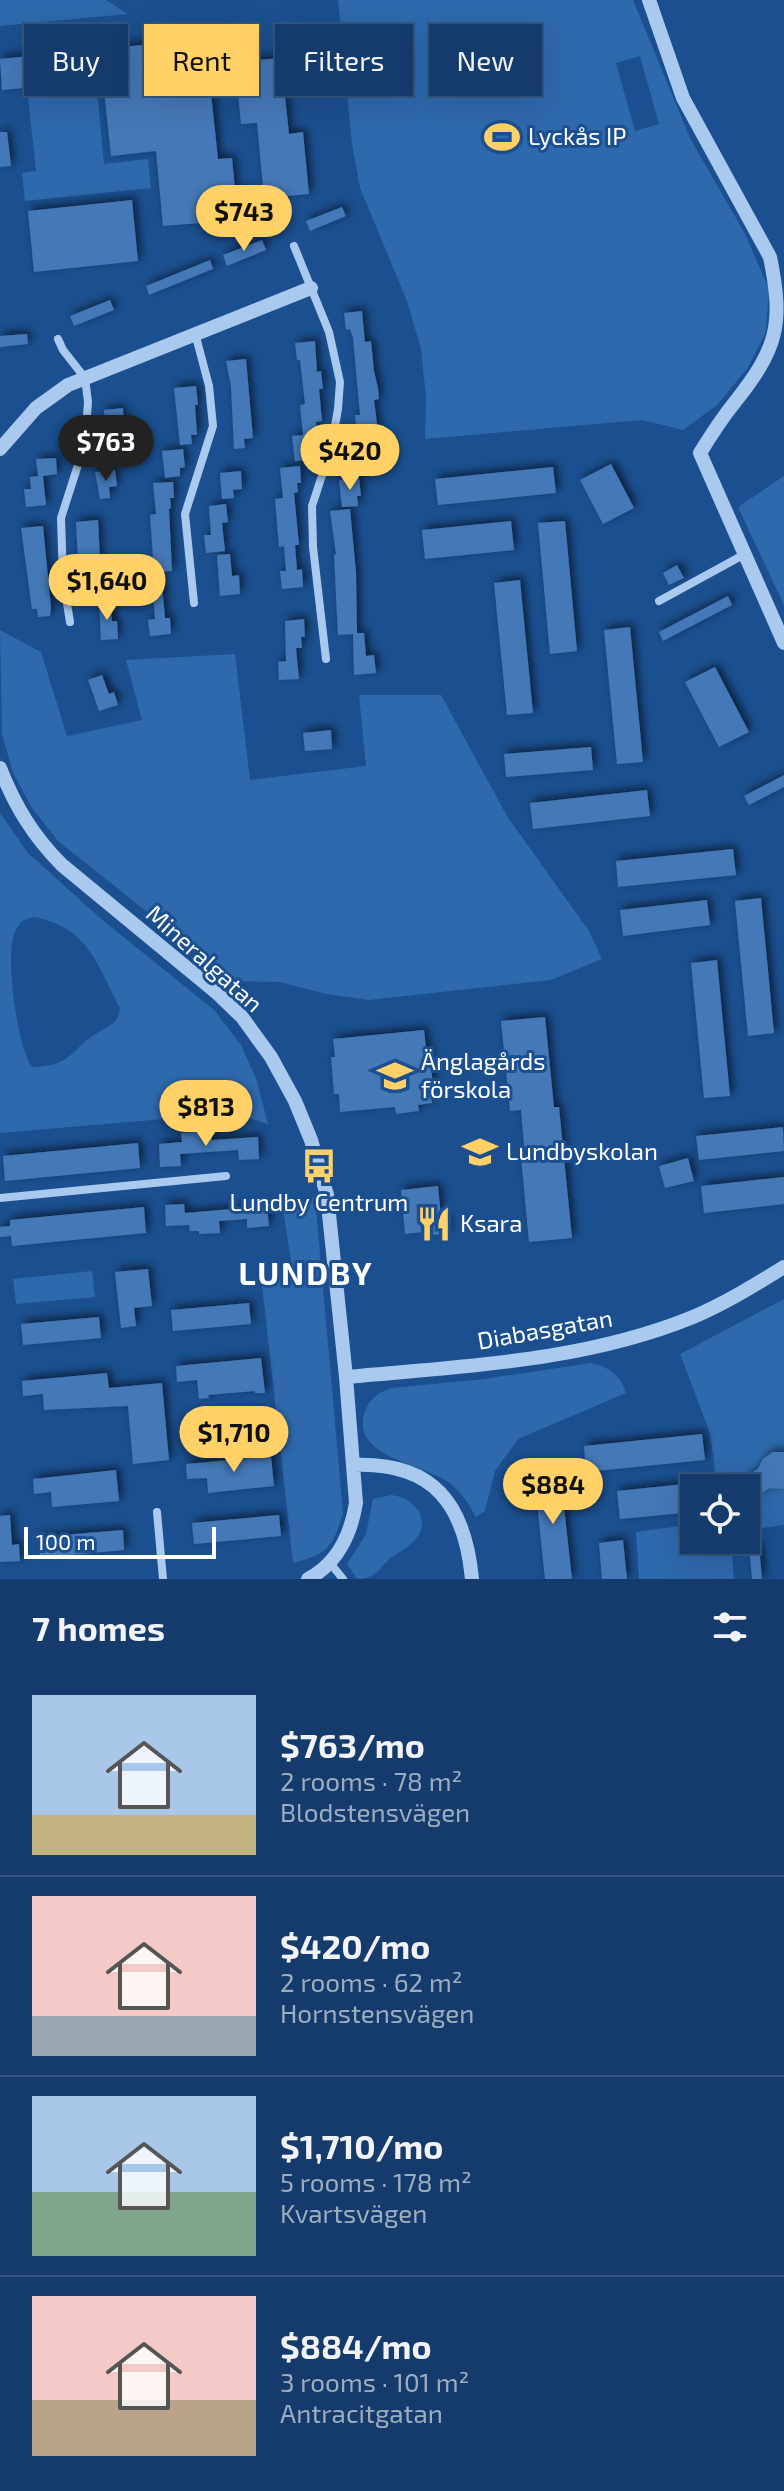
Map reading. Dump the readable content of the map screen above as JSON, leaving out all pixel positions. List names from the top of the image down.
{
  "streets": {
    "street": ["Mineralgatan", "Diabasgatan"]
  },
  "crossings": [
    ["Mineralgatan", "Diabasgatan"]
  ],
  "districts": ["LUNDBY"],
  "places": {
    "sports": ["Lyckås IP"],
    "school or university": ["Änglagårds förskola", "Lundbyskolan"],
    "bus stop": ["Lundby Centrum"],
    "restaurant": ["Ksara"]
  },
  "scale_bar": "100 m",
  "page": {
    "chip": [
      "Buy",
      "Rent",
      "Filters",
      "New"
    ],
    "price": [
      "$743",
      "$763",
      "$420",
      "$1,640",
      "$813",
      "$1,710",
      "$884"
    ],
    "scale": "100 m",
    "heading": "7 homes",
    "list": [
      {
        "name": "$763/mo",
        "note": "2 rooms · 78 m² · Blodstensvägen"
      },
      {
        "name": "$420/mo",
        "note": "2 rooms · 62 m² · Hornstensvägen"
      },
      {
        "name": "$1,710/mo",
        "note": "5 rooms · 178 m² · Kvartsvägen"
      },
      {
        "name": "$884/mo",
        "note": "3 rooms · 101 m² · Antracitgatan"
      }
    ]
  }
}
